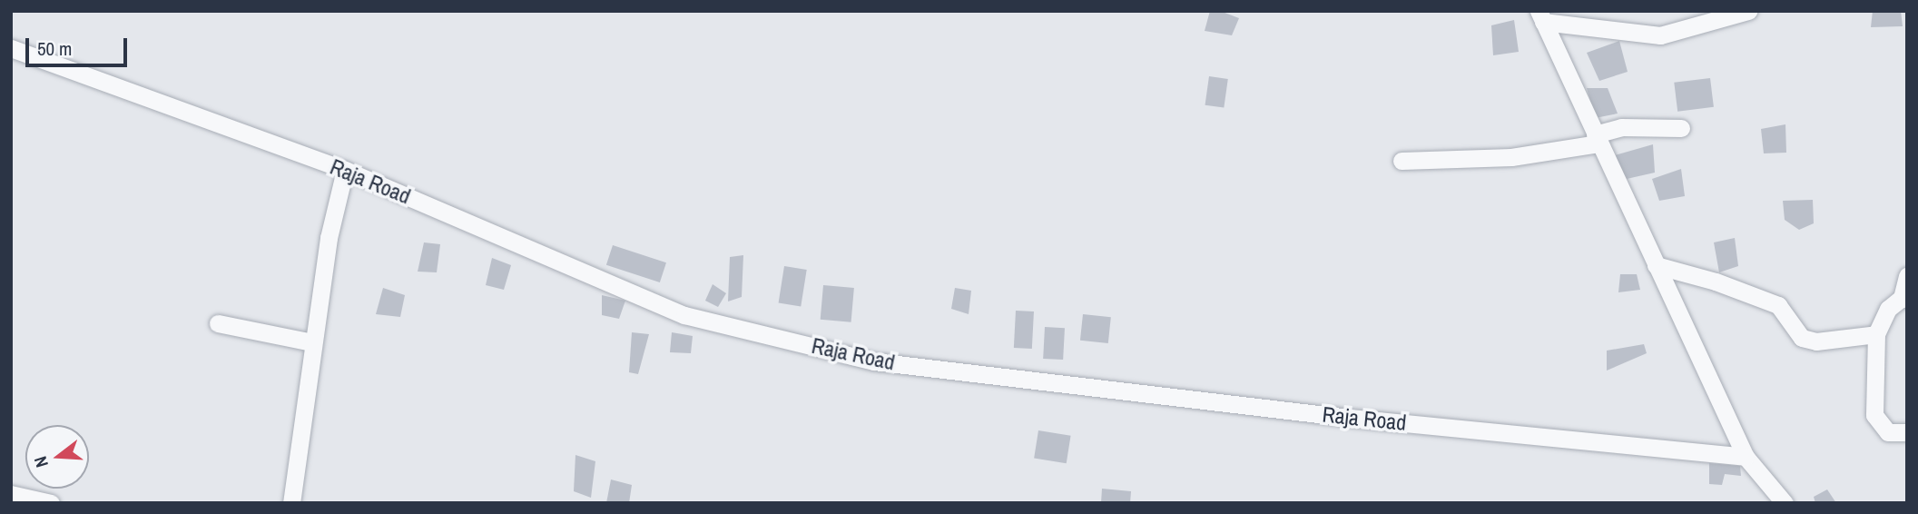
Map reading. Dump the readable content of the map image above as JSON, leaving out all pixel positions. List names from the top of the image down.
{
  "streets": {
    "street": ["Raja Road"]
  },
  "scale_bar": "50 m",
  "north": "left"
}
